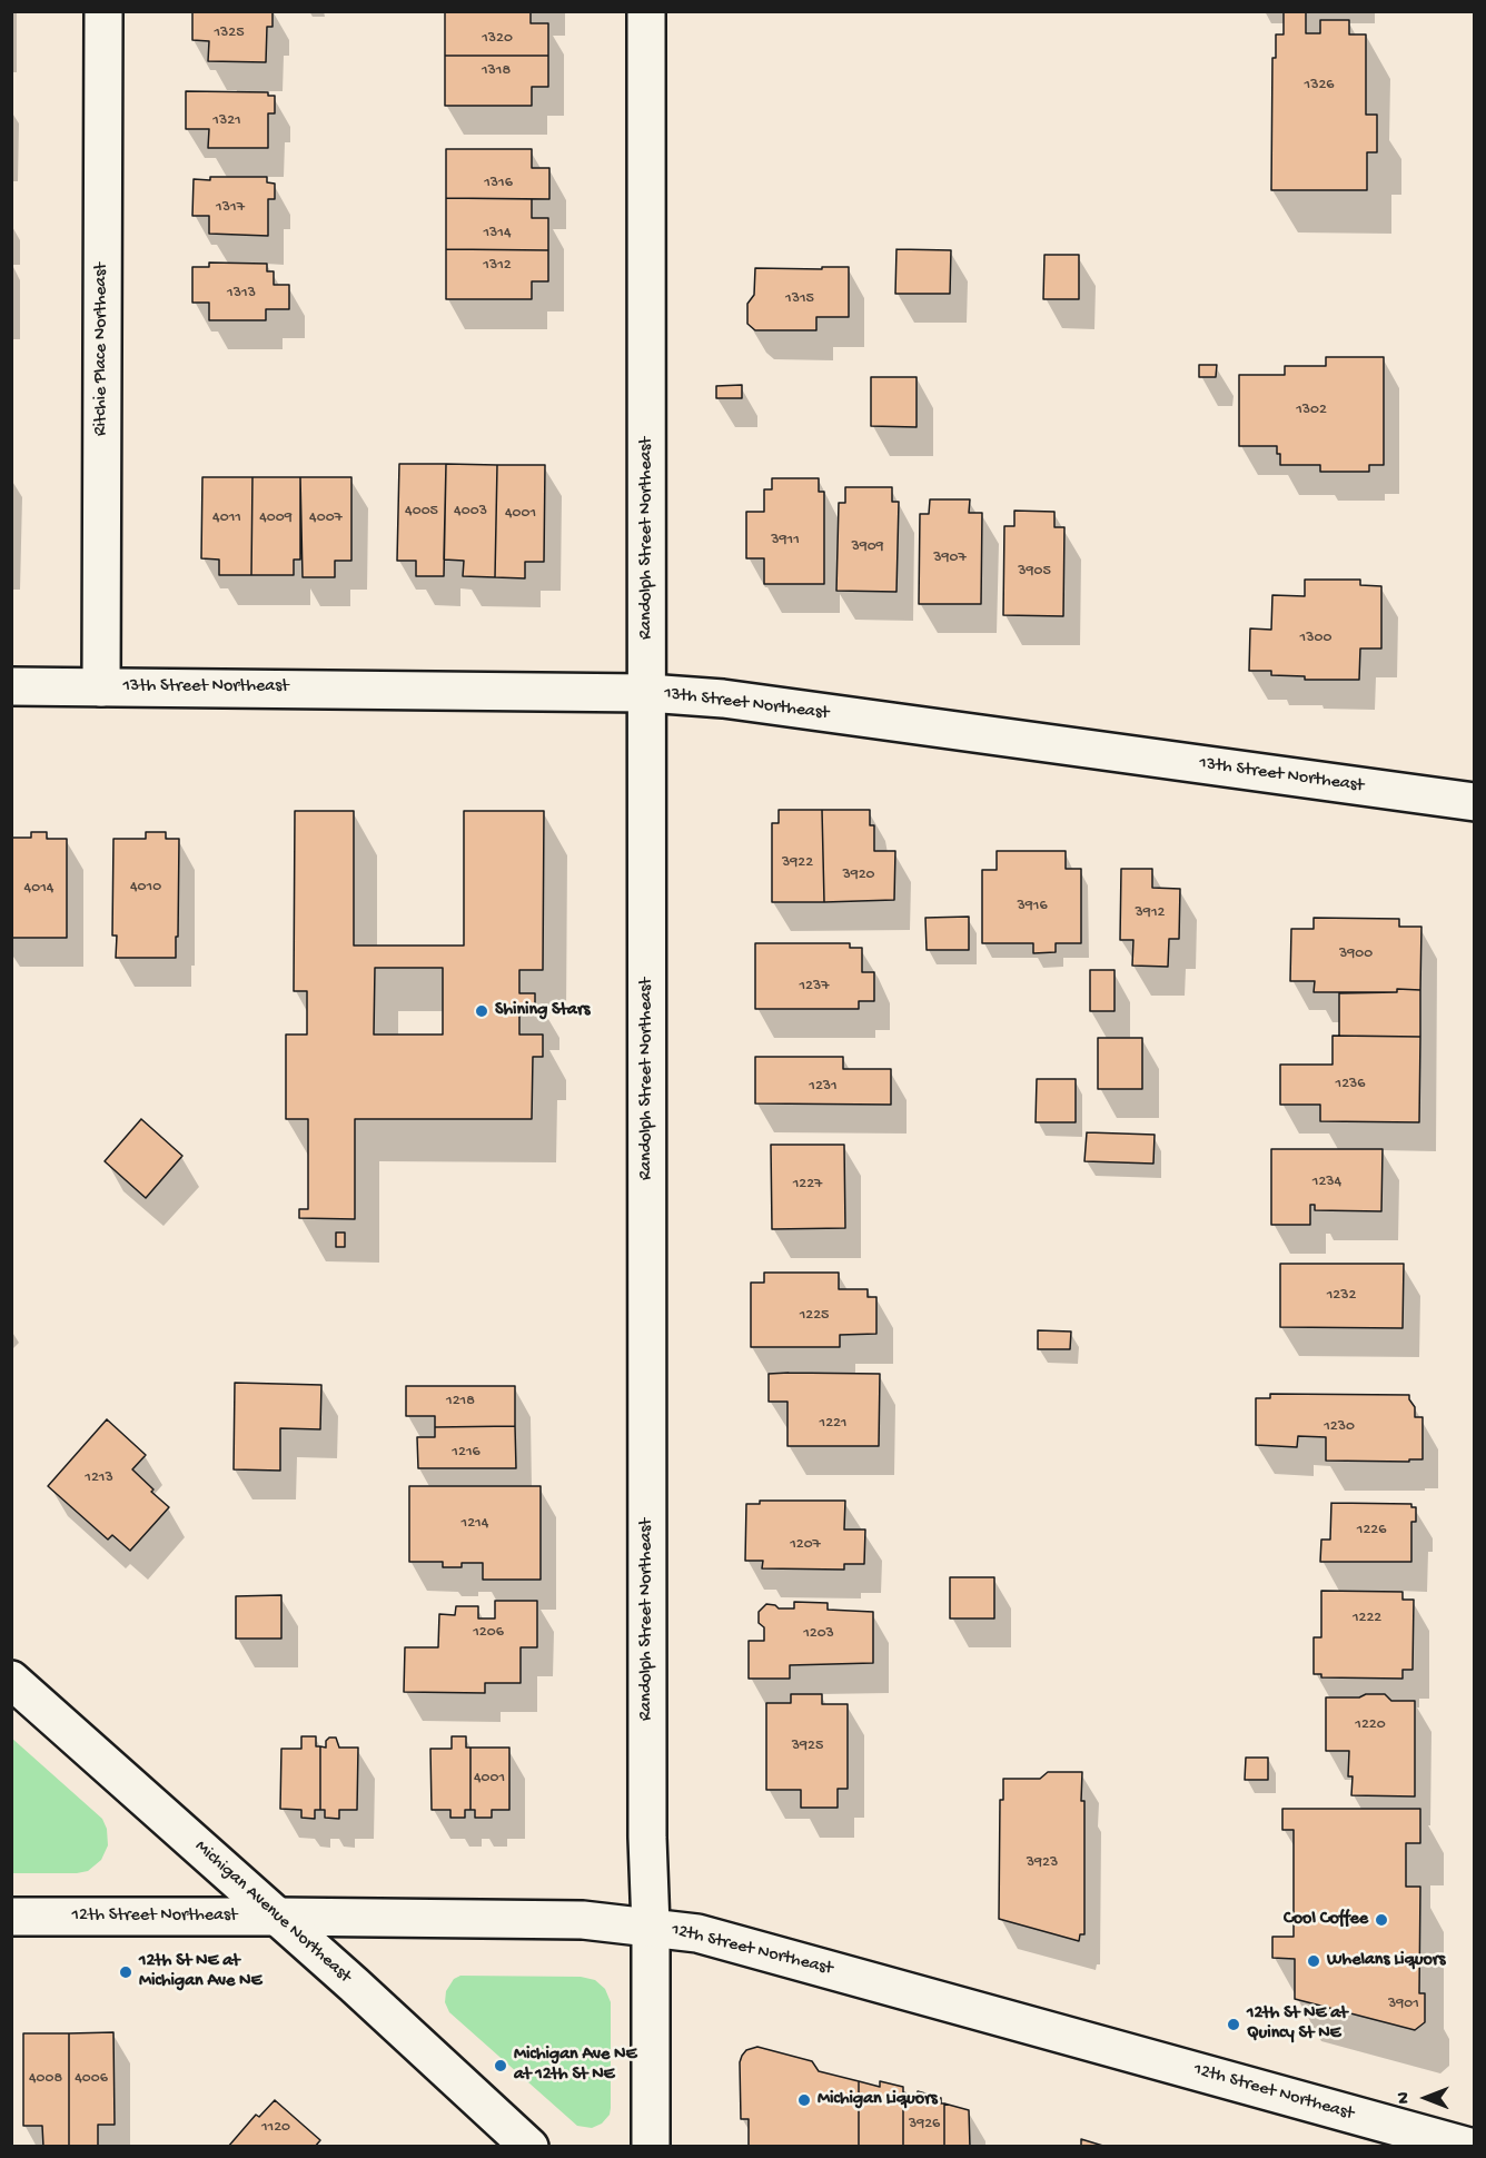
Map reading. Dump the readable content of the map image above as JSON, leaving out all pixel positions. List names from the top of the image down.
{
  "streets": {
    "street": [
      "Ritchie Place Northeast",
      "Randolph Street Northeast",
      "13th Street Northeast",
      "Michigan Avenue Northeast",
      "12th Street Northeast"
    ]
  },
  "crossings": [
    ["Ritchie Place Northeast", "13th Street Northeast"],
    ["Randolph Street Northeast", "13th Street Northeast"],
    ["Randolph Street Northeast", "12th Street Northeast"],
    ["Michigan Avenue Northeast", "12th Street Northeast"]
  ],
  "places": [
    "Shining Stars",
    "Cool Coffee",
    "Whelans Liquors",
    "12th St NE at Michigan Ave NE",
    "12th St NE at Quincy St NE",
    "Michigan Ave NE at 12th St NE",
    "Michigan Liquors"
  ],
  "house_numbers": [
    "1325",
    "1320",
    "1318",
    "1326",
    "1321",
    "1316",
    "1317",
    "1314",
    "1312",
    "1313",
    "1315",
    "1302",
    "4005",
    "4003",
    "4001",
    "4011",
    "4009",
    "4007",
    "3911",
    "3909",
    "3907",
    "3905",
    "1300",
    "3922",
    "3920",
    "4010",
    "4014",
    "3916",
    "3912",
    "3900",
    "1237",
    "1236",
    "1231",
    "1234",
    "1227",
    "1232",
    "1225",
    "1218",
    "1221",
    "1230",
    "1216",
    "1213",
    "1214",
    "1226",
    "1207",
    "1222",
    "1206",
    "1203",
    "1220",
    "3925",
    "4001",
    "3923",
    "3901",
    "4008",
    "4006",
    "3926",
    "1120"
  ],
  "north": "left"
}
